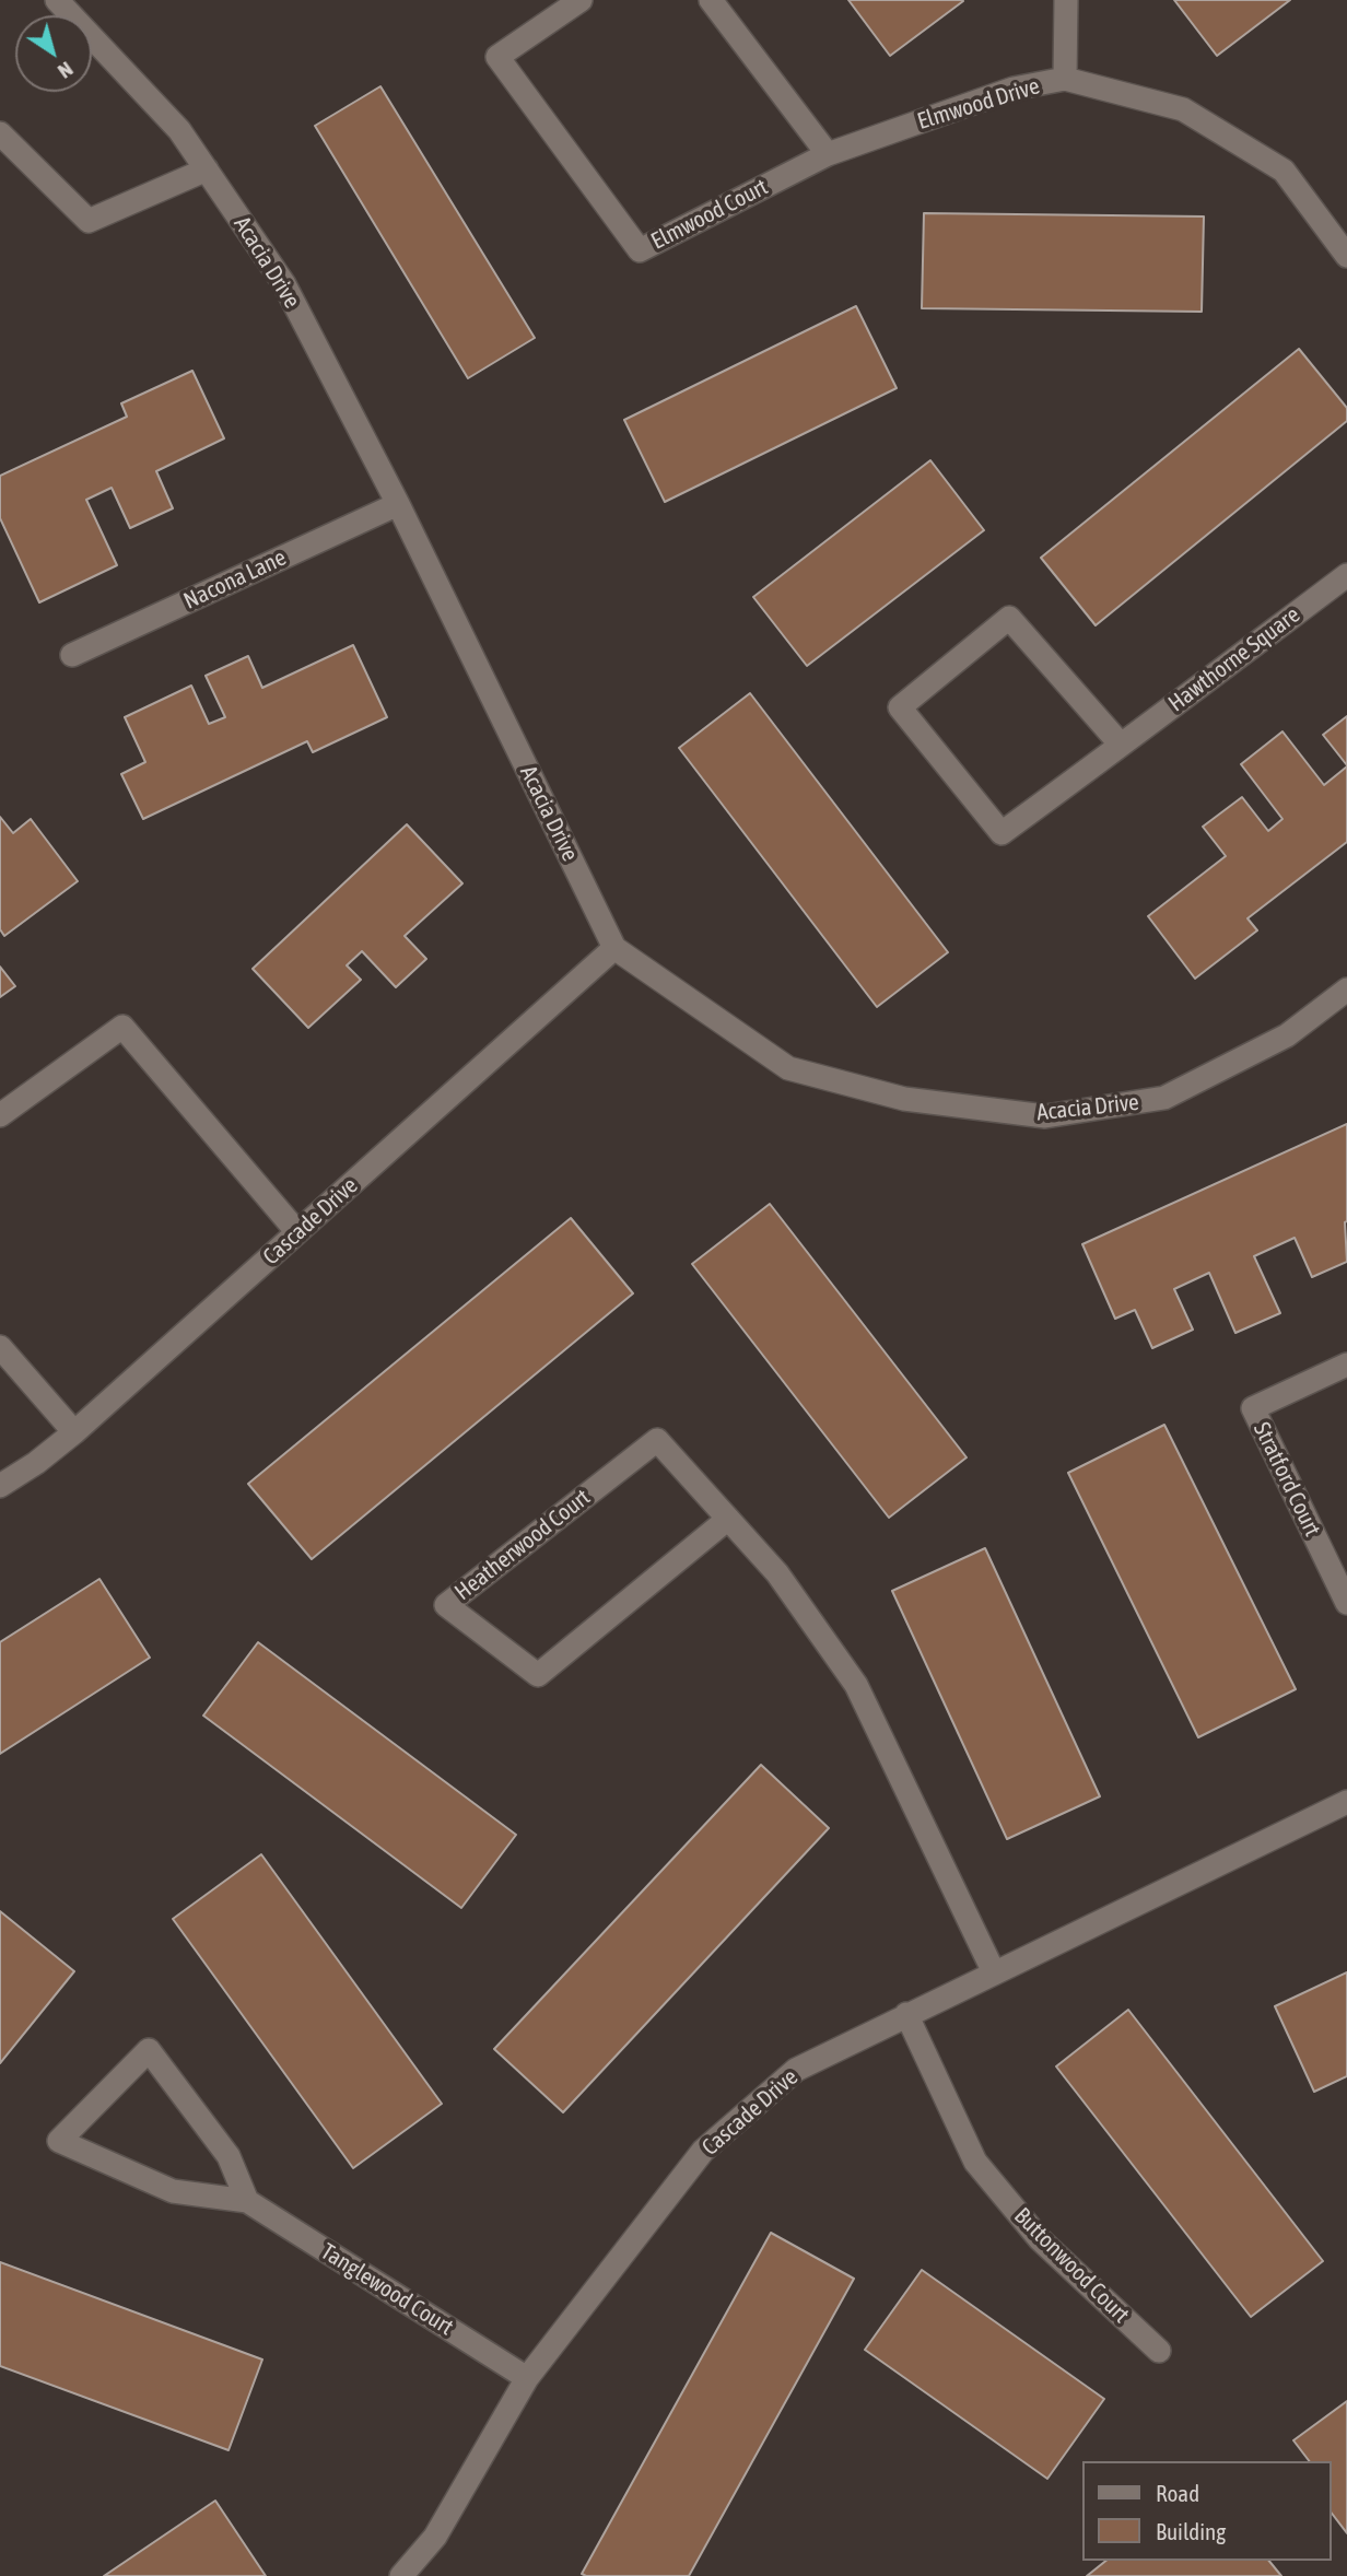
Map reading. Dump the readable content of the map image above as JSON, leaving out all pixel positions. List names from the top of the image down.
{
  "streets": {
    "street": [
      "Elmwood Drive",
      "Elmwood Court",
      "Acacia Drive",
      "Nacona Lane",
      "Hawthorne Square",
      "Cascade Drive",
      "Stratford Court",
      "Heatherwood Court",
      "Buttonwood Court",
      "Tanglewood Court"
    ]
  },
  "crossings": [
    ["Elmwood Drive", "Elmwood Court"],
    ["Acacia Drive", "Nacona Lane"],
    ["Acacia Drive", "Cascade Drive"],
    ["Cascade Drive", "Heatherwood Court"],
    ["Cascade Drive", "Buttonwood Court"],
    ["Cascade Drive", "Tanglewood Court"]
  ],
  "legend": ["Road", "Building"],
  "north": "bottom right"
}
